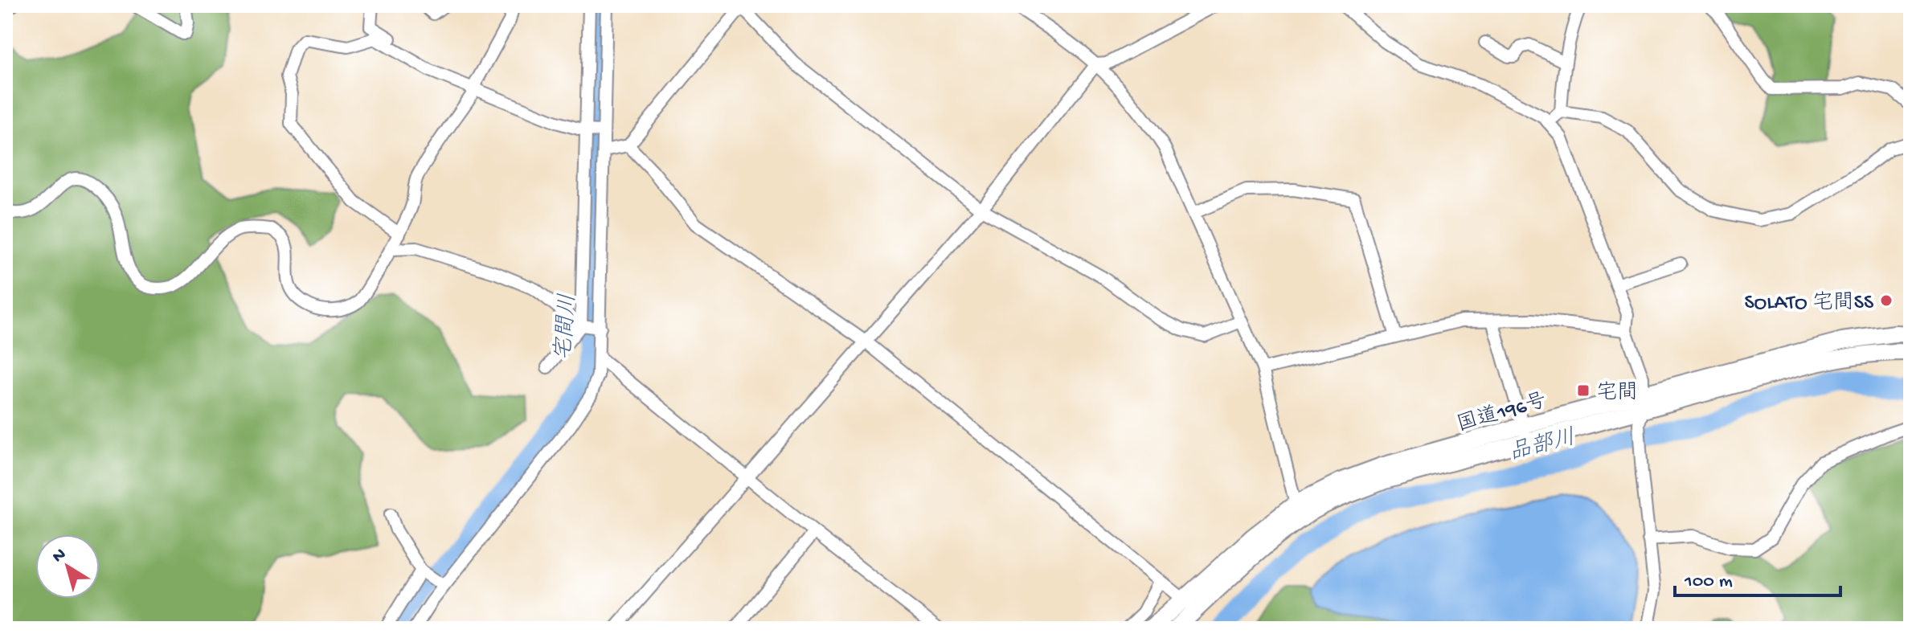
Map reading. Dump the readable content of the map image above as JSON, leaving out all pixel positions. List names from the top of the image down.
{
  "streets": {
    "highway": ["国道196号"]
  },
  "water": ["宅間川", "品部川"],
  "places": {
    "other": ["SOLATO 宅間SS"],
    "transit": ["宅間"]
  },
  "scale_bar": "100 m",
  "north": "top left"
}
